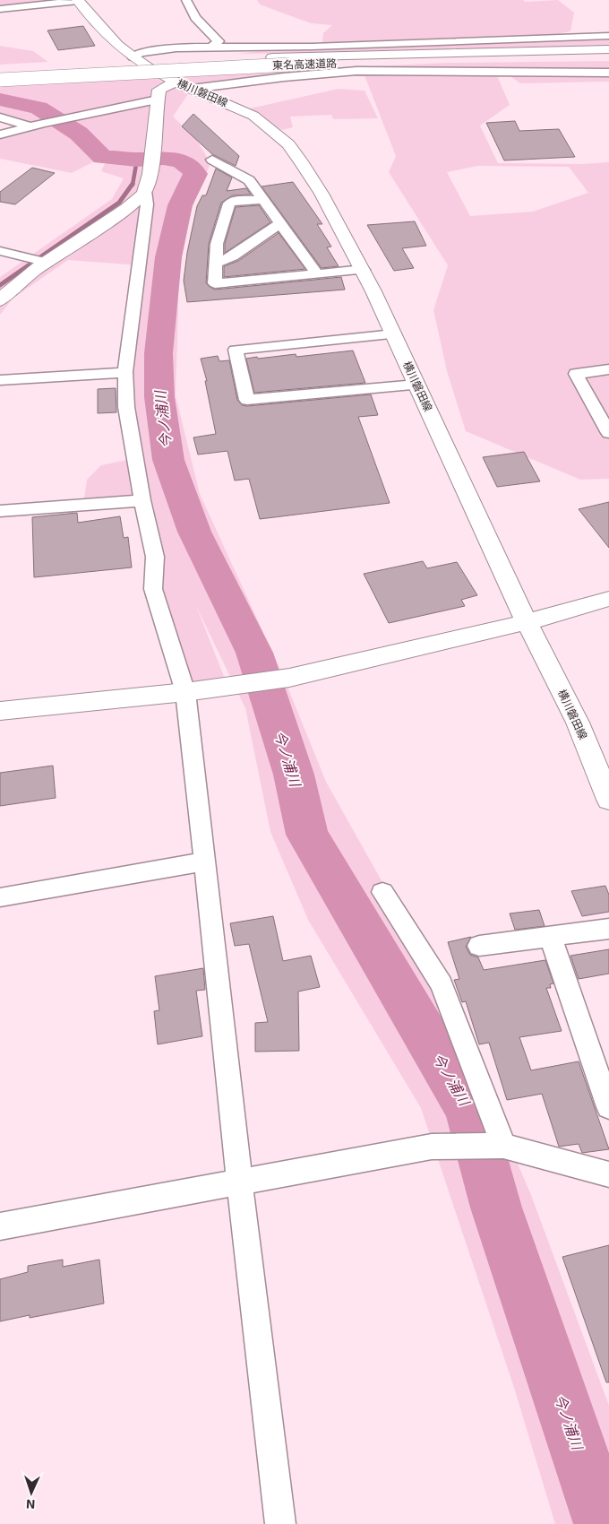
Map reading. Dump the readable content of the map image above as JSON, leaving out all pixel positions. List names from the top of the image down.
{
  "streets": {
    "main road": ["東名高速道路", "横川磐田線"]
  },
  "crossings": [
    ["東名高速道路", "横川磐田線"]
  ],
  "water": ["今ノ浦川"],
  "north": "bottom"
}
